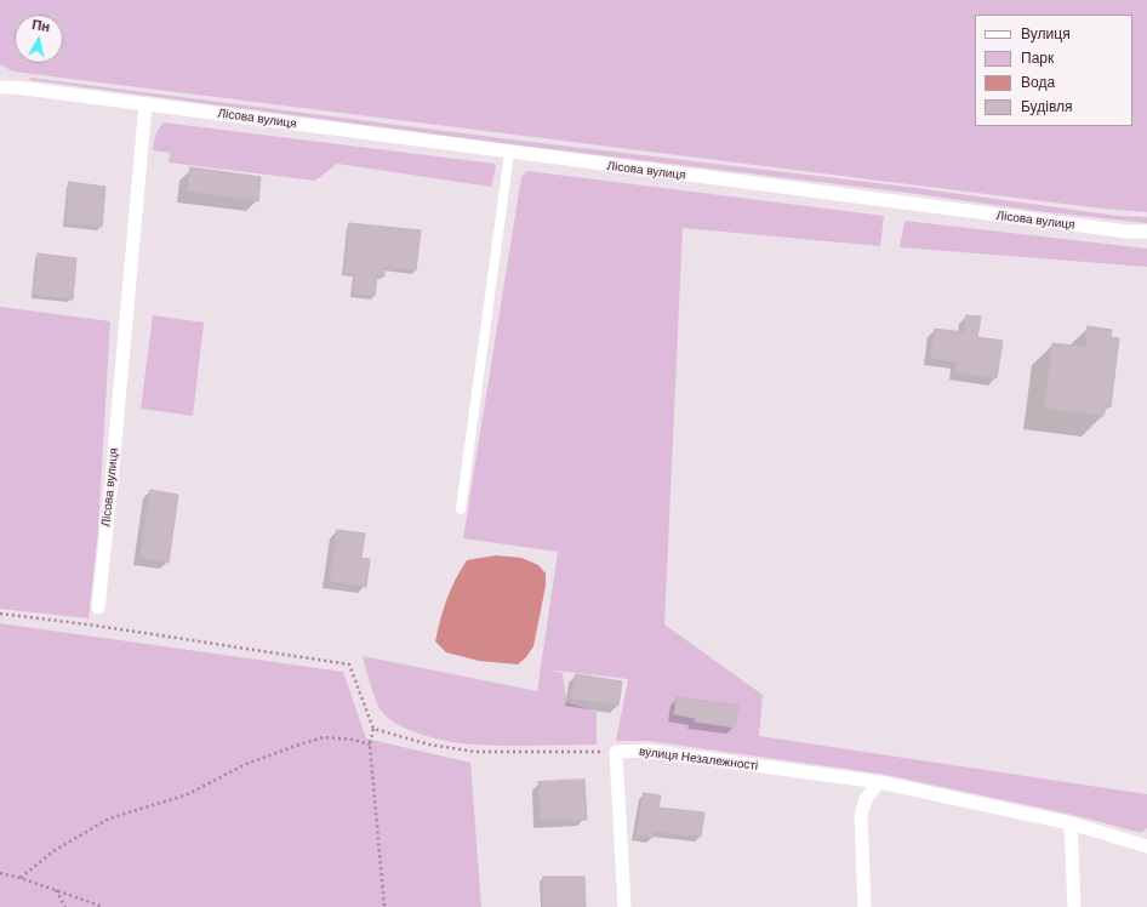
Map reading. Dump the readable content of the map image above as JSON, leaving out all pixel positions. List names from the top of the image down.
{
  "streets": {
    "street": ["Лісова вулиця", "вулиця Незалежності"]
  },
  "legend": [
    "Вулиця",
    "Парк",
    "Вода",
    "Будівля"
  ],
  "north": "top"
}
